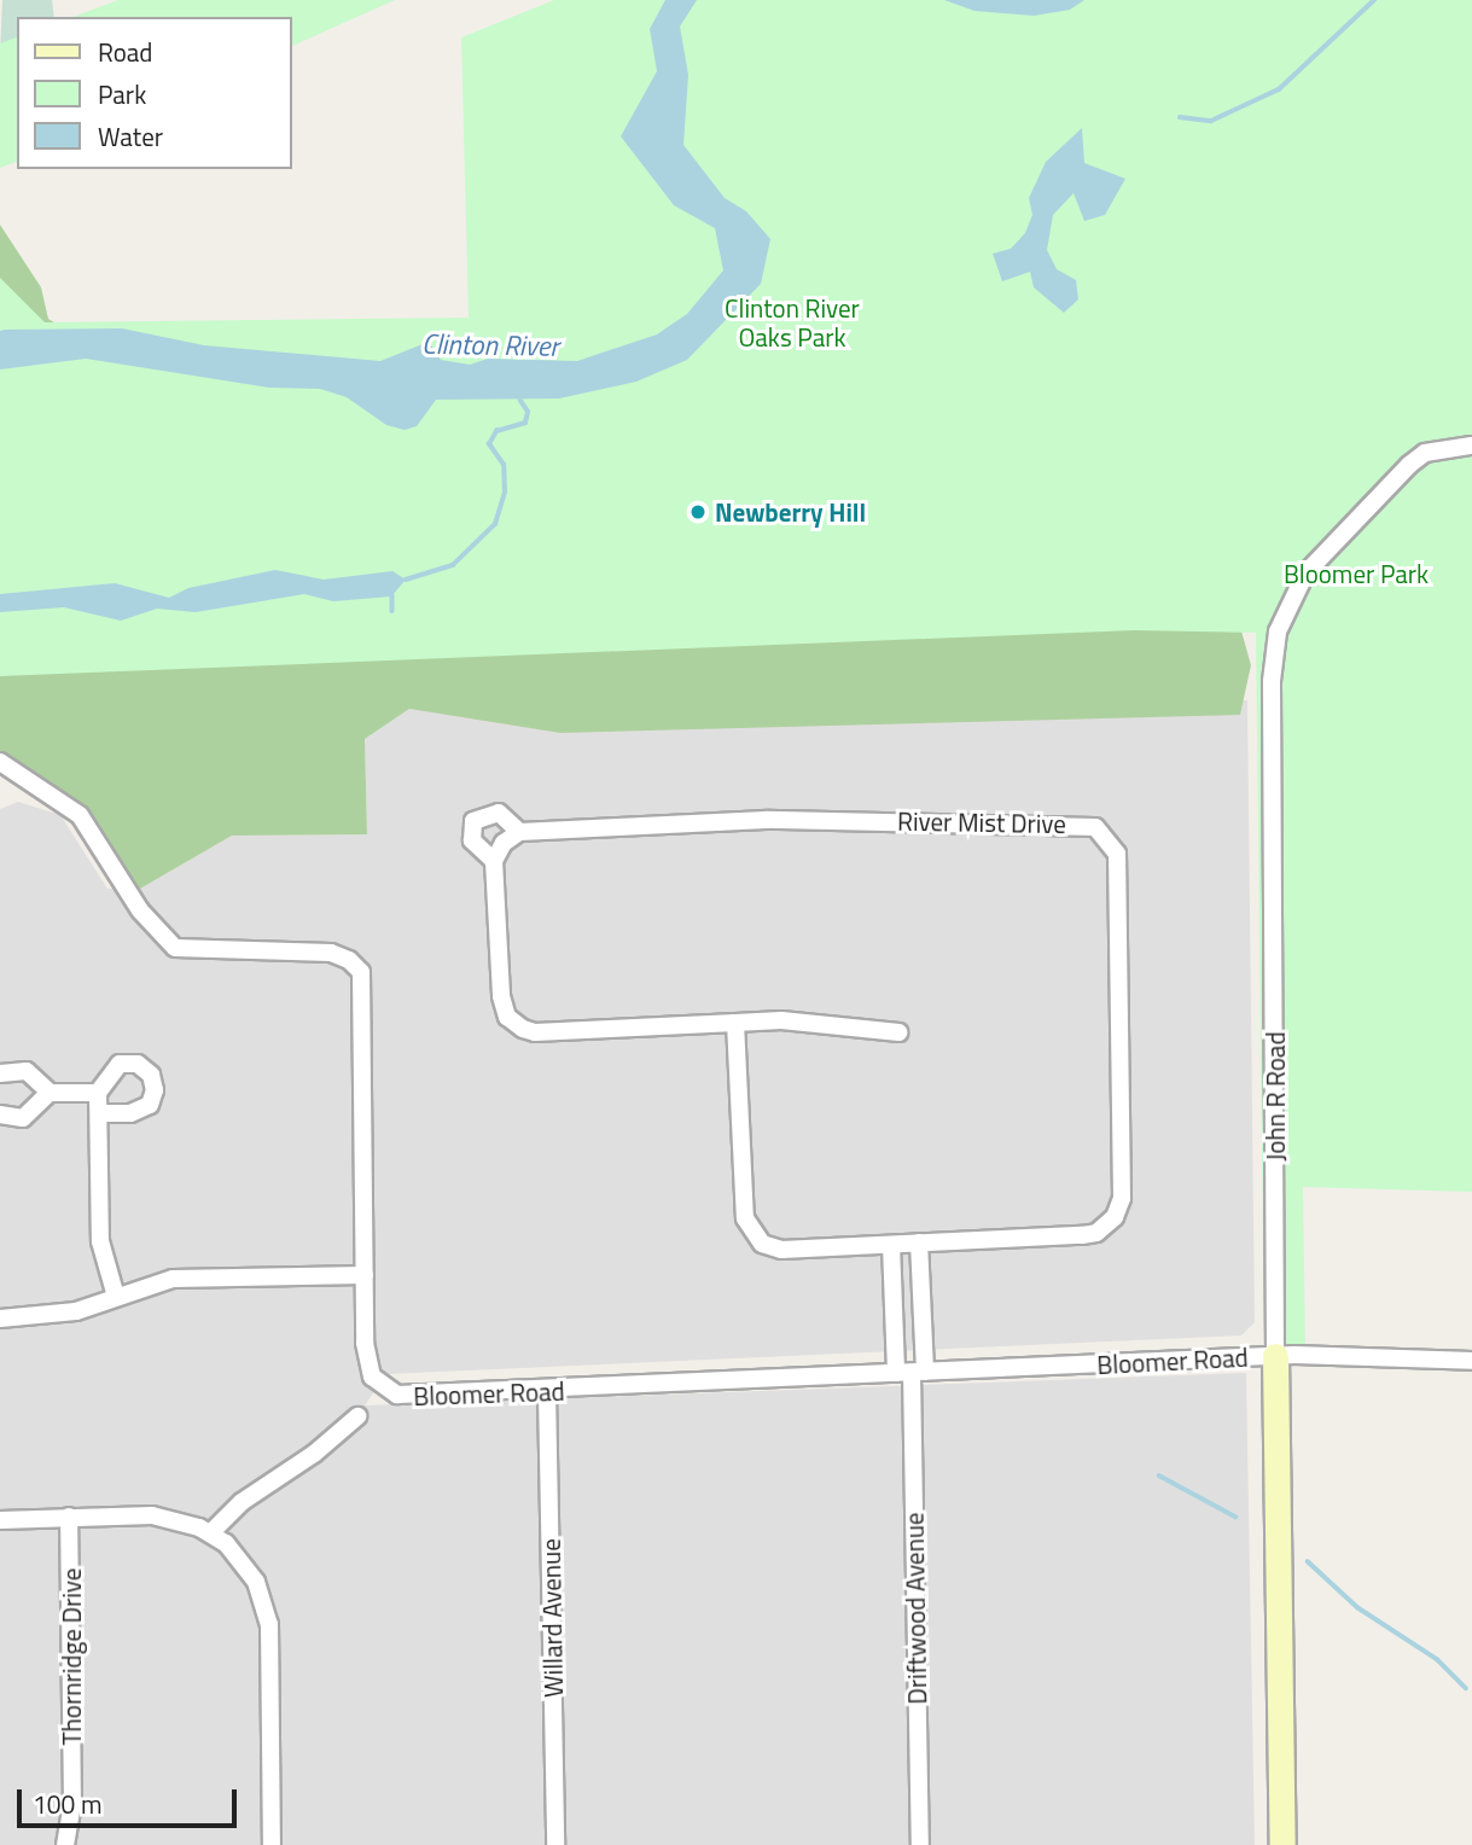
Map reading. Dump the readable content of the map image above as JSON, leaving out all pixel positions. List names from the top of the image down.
{
  "streets": {
    "street": [
      "River Mist Drive",
      "John R Road",
      "Bloomer Road",
      "Driftwood Avenue",
      "Willard Avenue",
      "Thornridge Drive"
    ]
  },
  "crossings": [
    ["John R Road", "Bloomer Road"],
    ["Bloomer Road", "Driftwood Avenue"],
    ["Bloomer Road", "Willard Avenue"]
  ],
  "water": ["Clinton River"],
  "parks": ["Clinton River Oaks Park", "Bloomer Park"],
  "places": ["Newberry Hill"],
  "legend": ["Road", "Park", "Water"],
  "scale_bar": "100 m"
}
